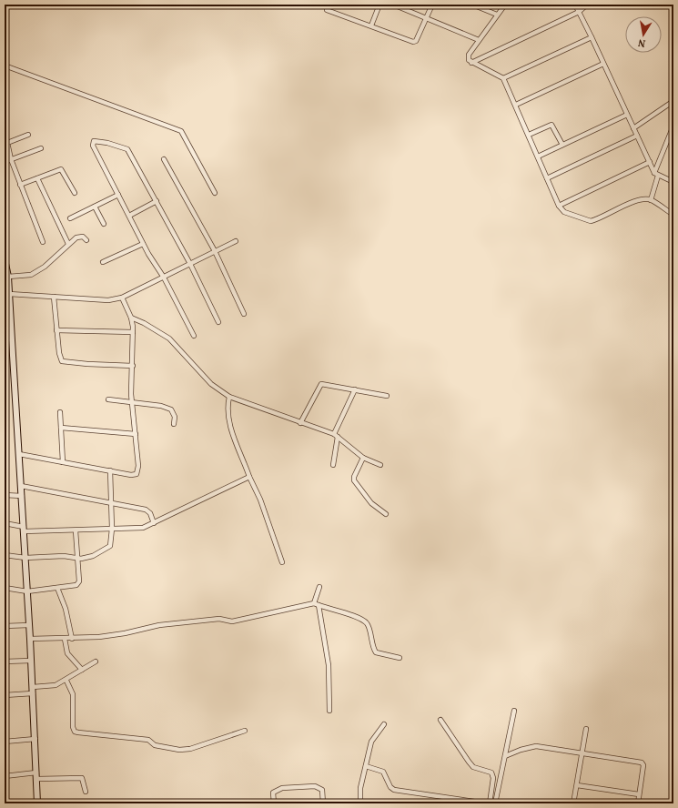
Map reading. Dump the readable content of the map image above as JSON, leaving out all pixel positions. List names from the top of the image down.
{
  "north": "bottom"
}
